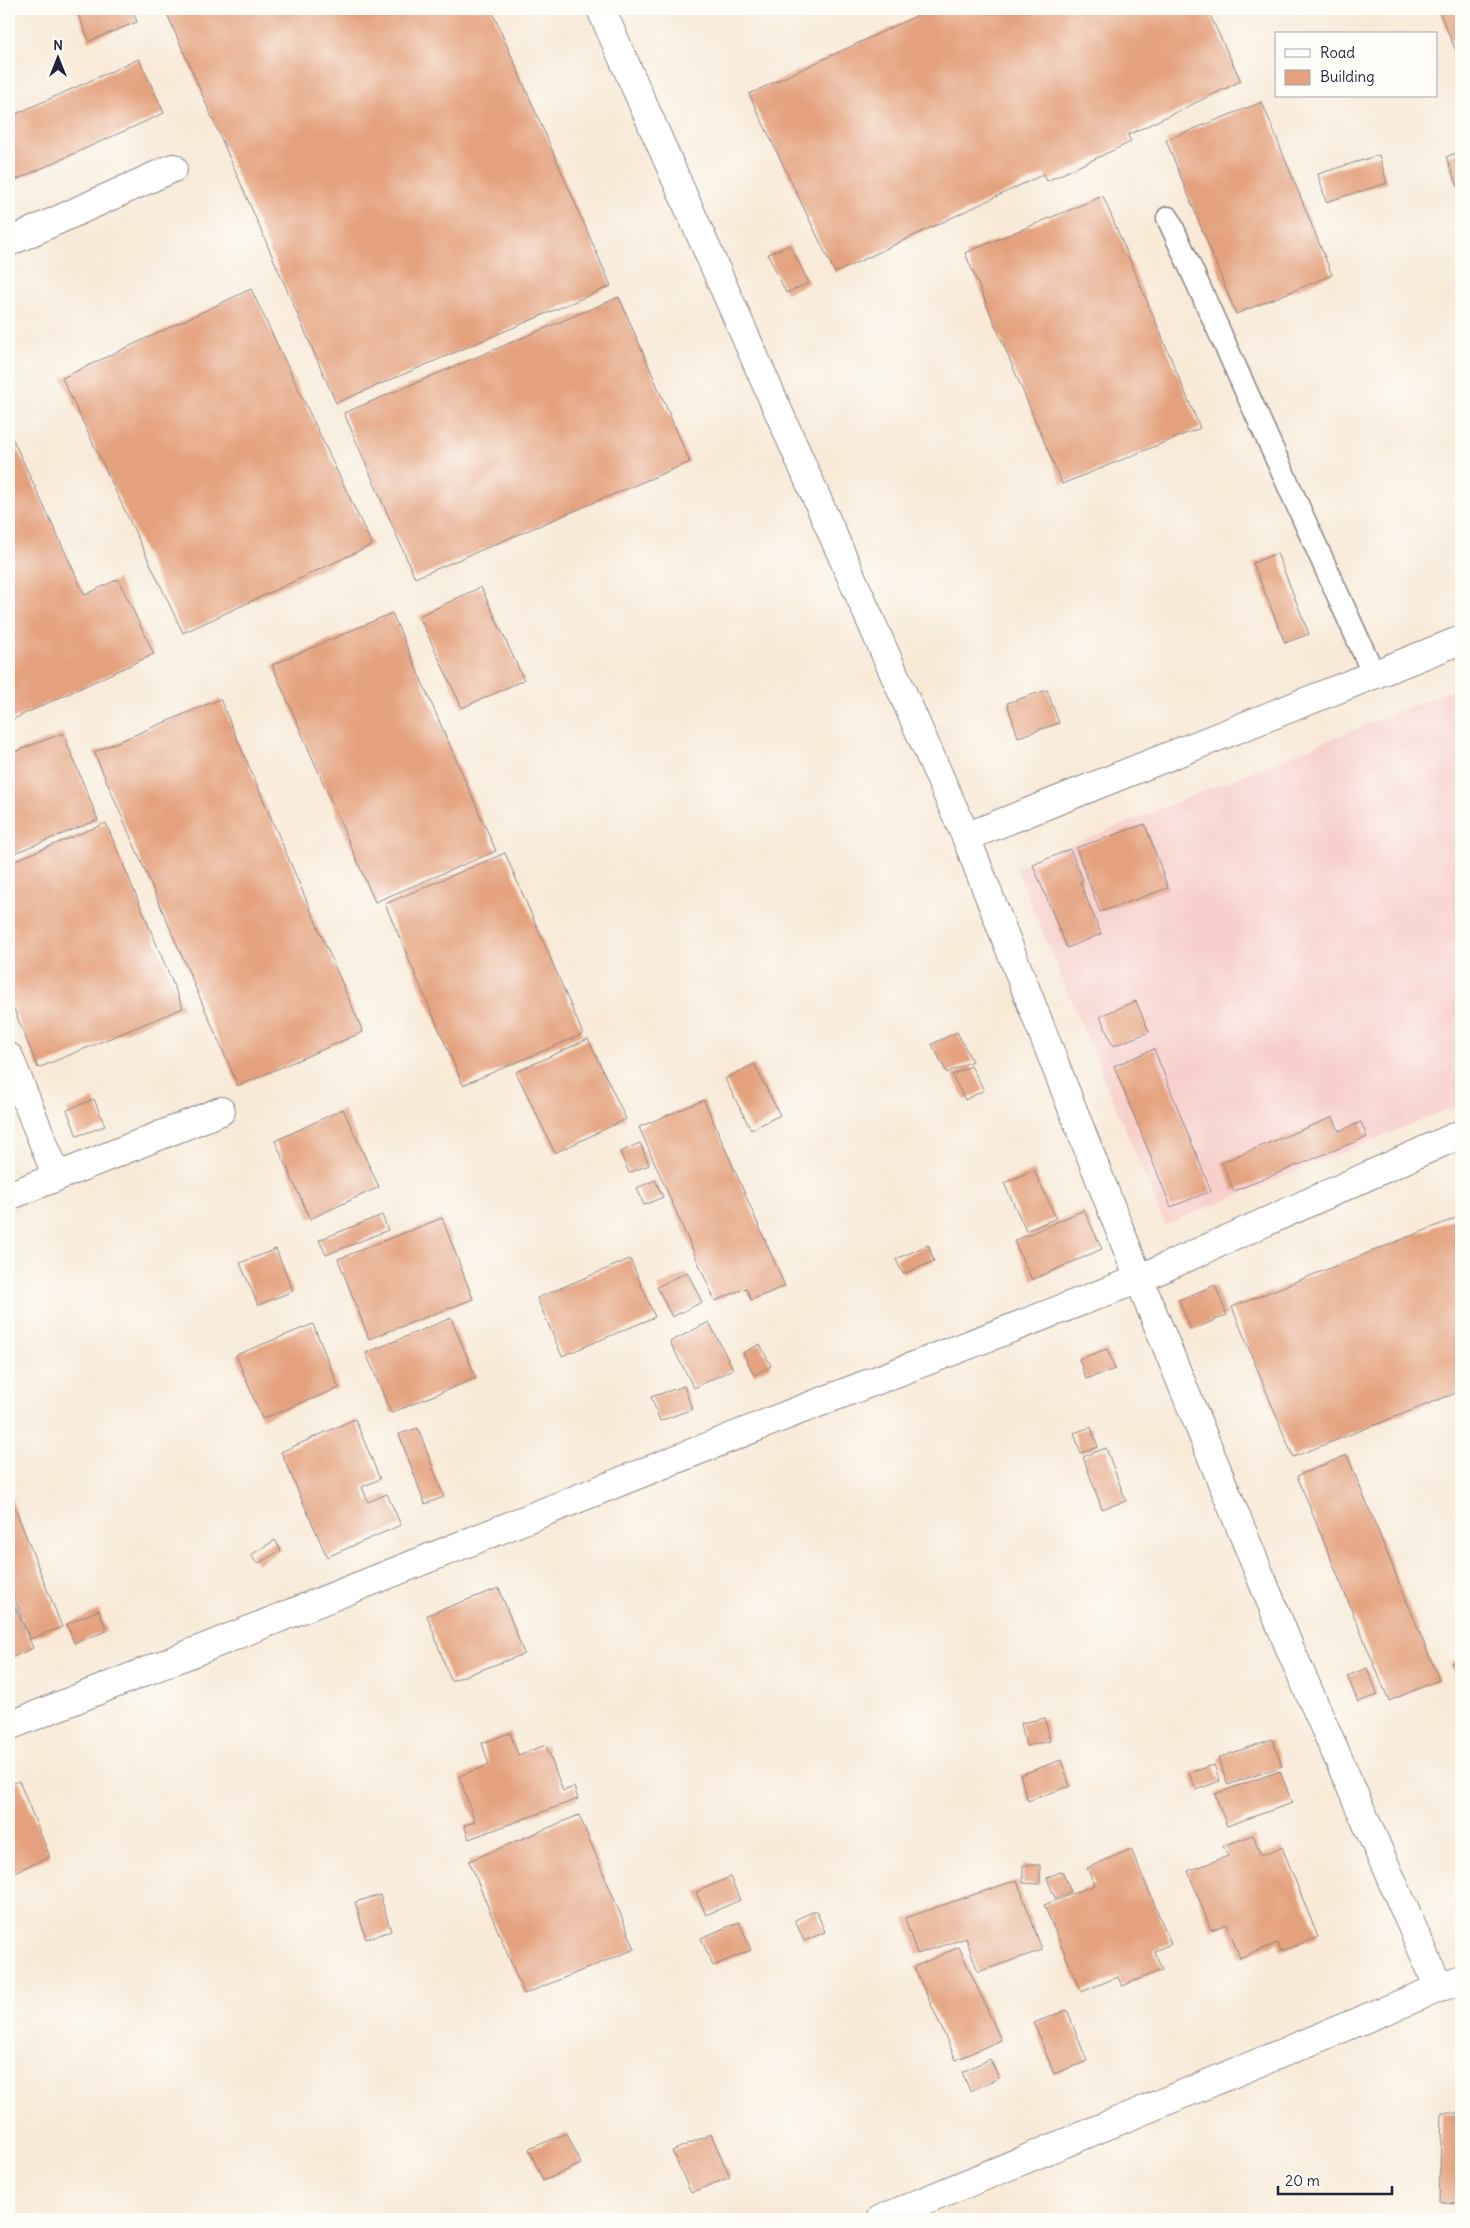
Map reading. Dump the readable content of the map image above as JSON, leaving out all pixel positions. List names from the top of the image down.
{
  "legend": ["Road", "Building"],
  "scale_bar": "20 m",
  "north": "top"
}
